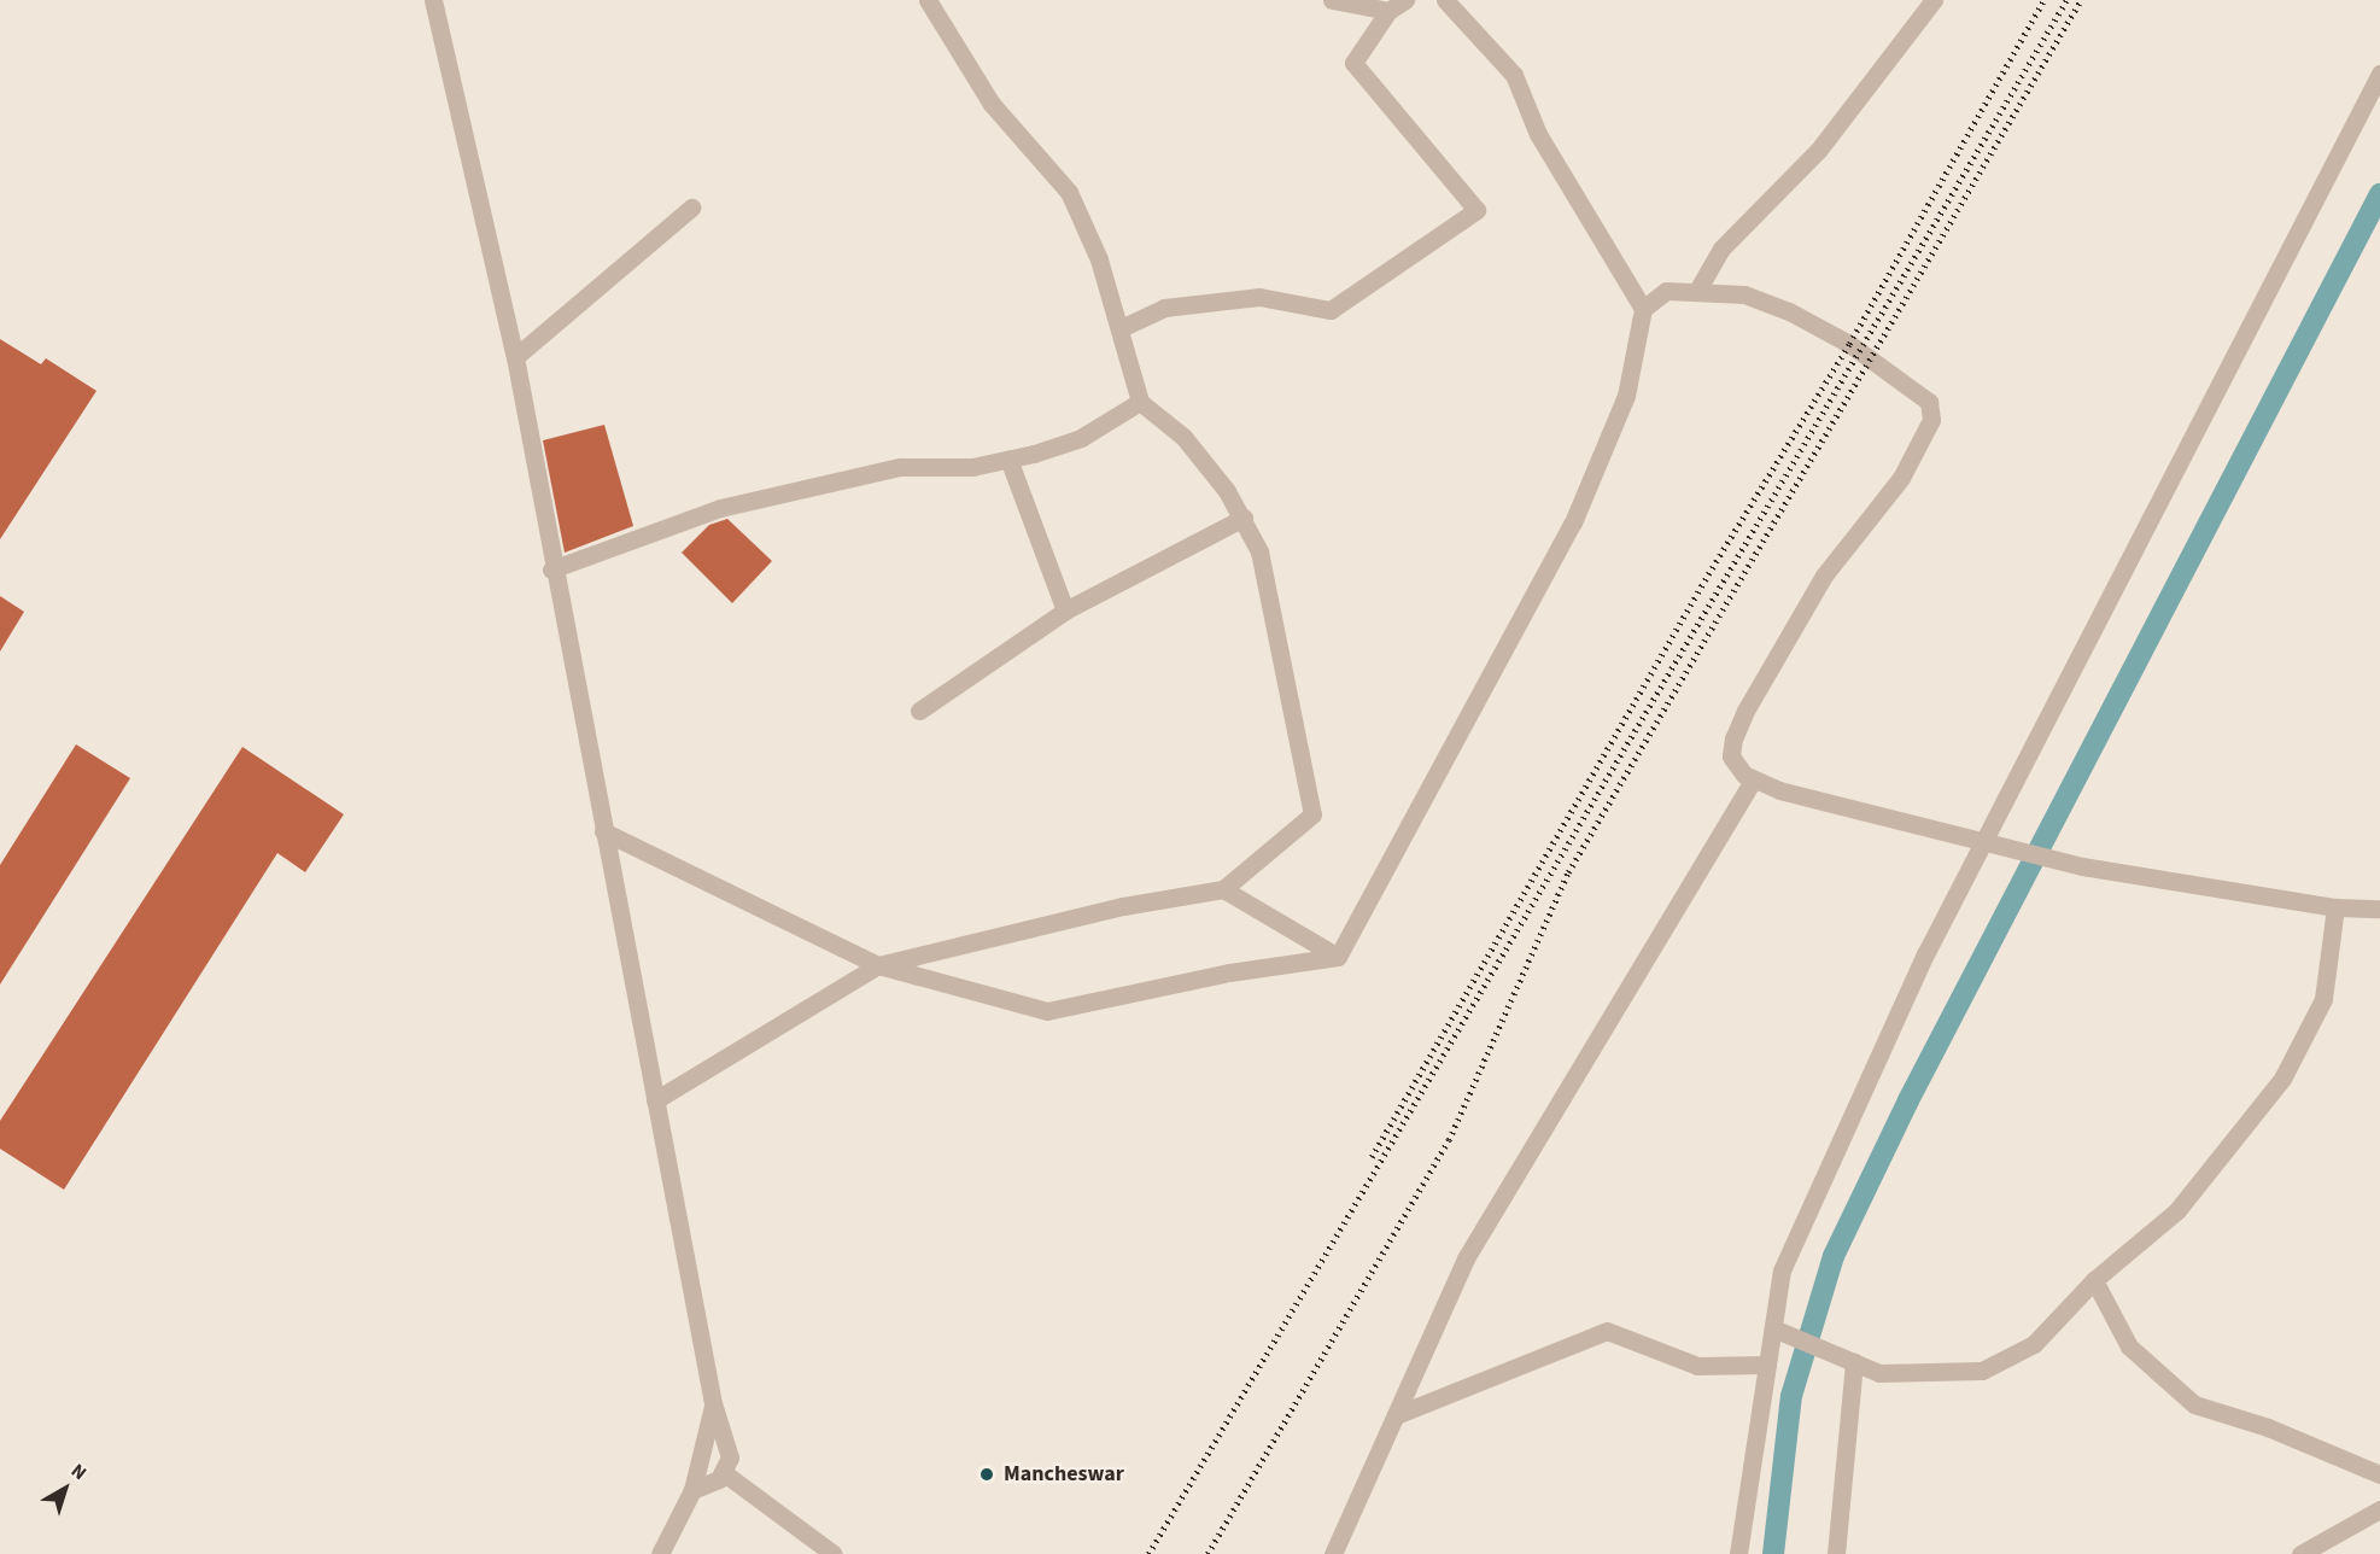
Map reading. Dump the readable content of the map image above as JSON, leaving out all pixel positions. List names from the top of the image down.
{
  "places": ["Mancheswar"],
  "north": "top right"
}
